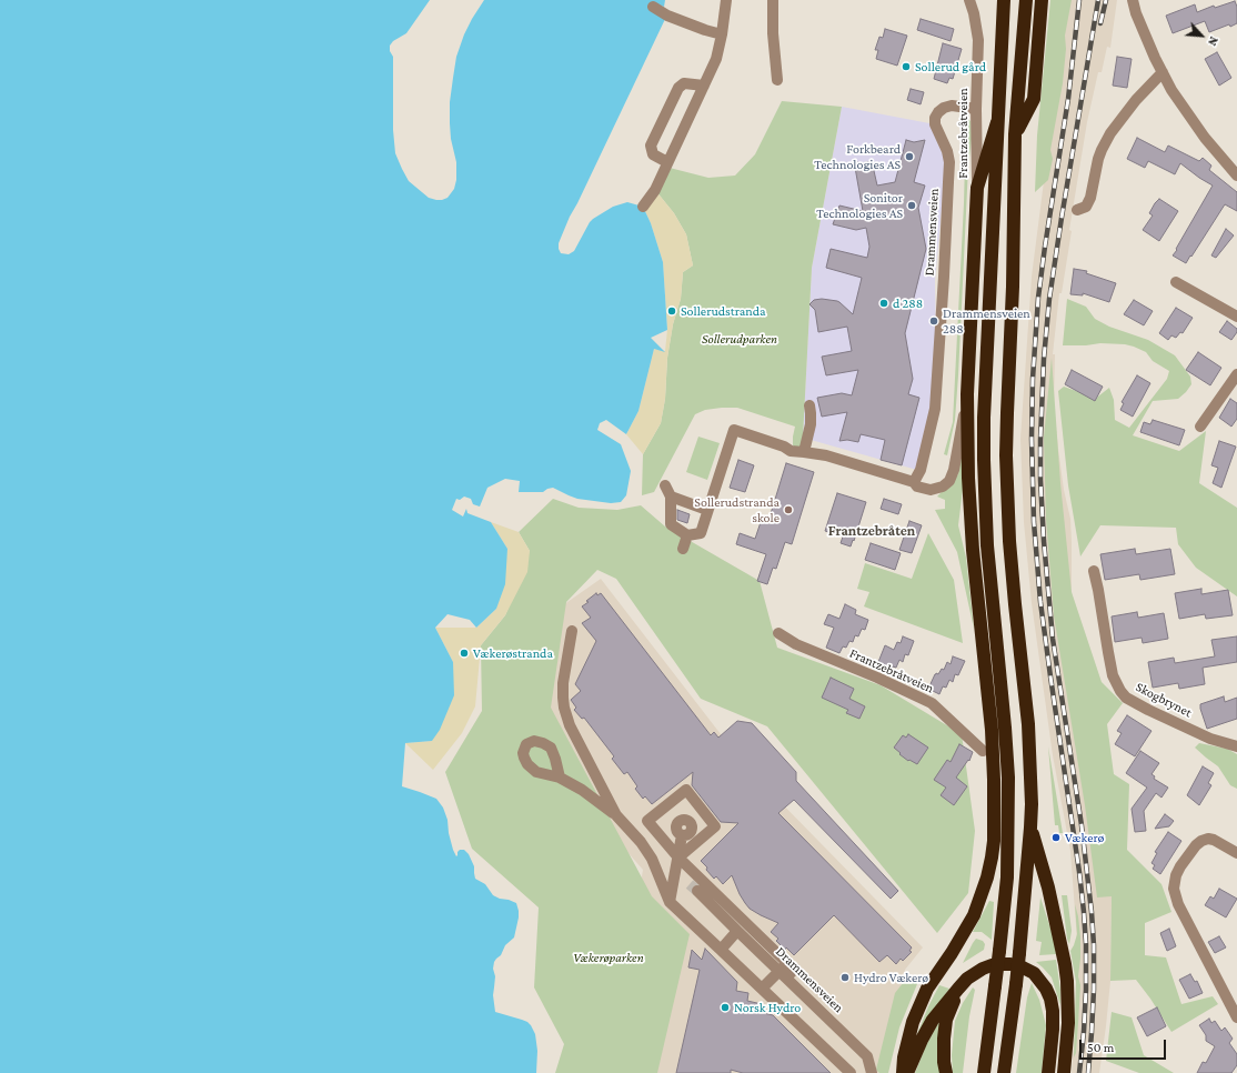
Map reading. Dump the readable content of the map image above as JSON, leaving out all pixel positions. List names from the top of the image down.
{
  "streets": {
    "street": ["Frantzebråtveien", "Drammensveien", "Skogbrynet"]
  },
  "crossings": [
    ["Frantzebråtveien", "Drammensveien"]
  ],
  "districts": ["Frantzebråten"],
  "parks": ["Sollerudparken", "Vækerøparken"],
  "places": [
    "Sollerud gård",
    "Forkbeard Technologies AS",
    "Sonitor Technologies AS",
    "d 288",
    "Sollerudstranda",
    "Drammensveien 288",
    "Sollerudstranda skole",
    "Vækerøstranda",
    "Vækerø",
    "Hydro Vækerø",
    "Norsk Hydro"
  ],
  "scale_bar": "50 m",
  "north": "bottom right"
}
